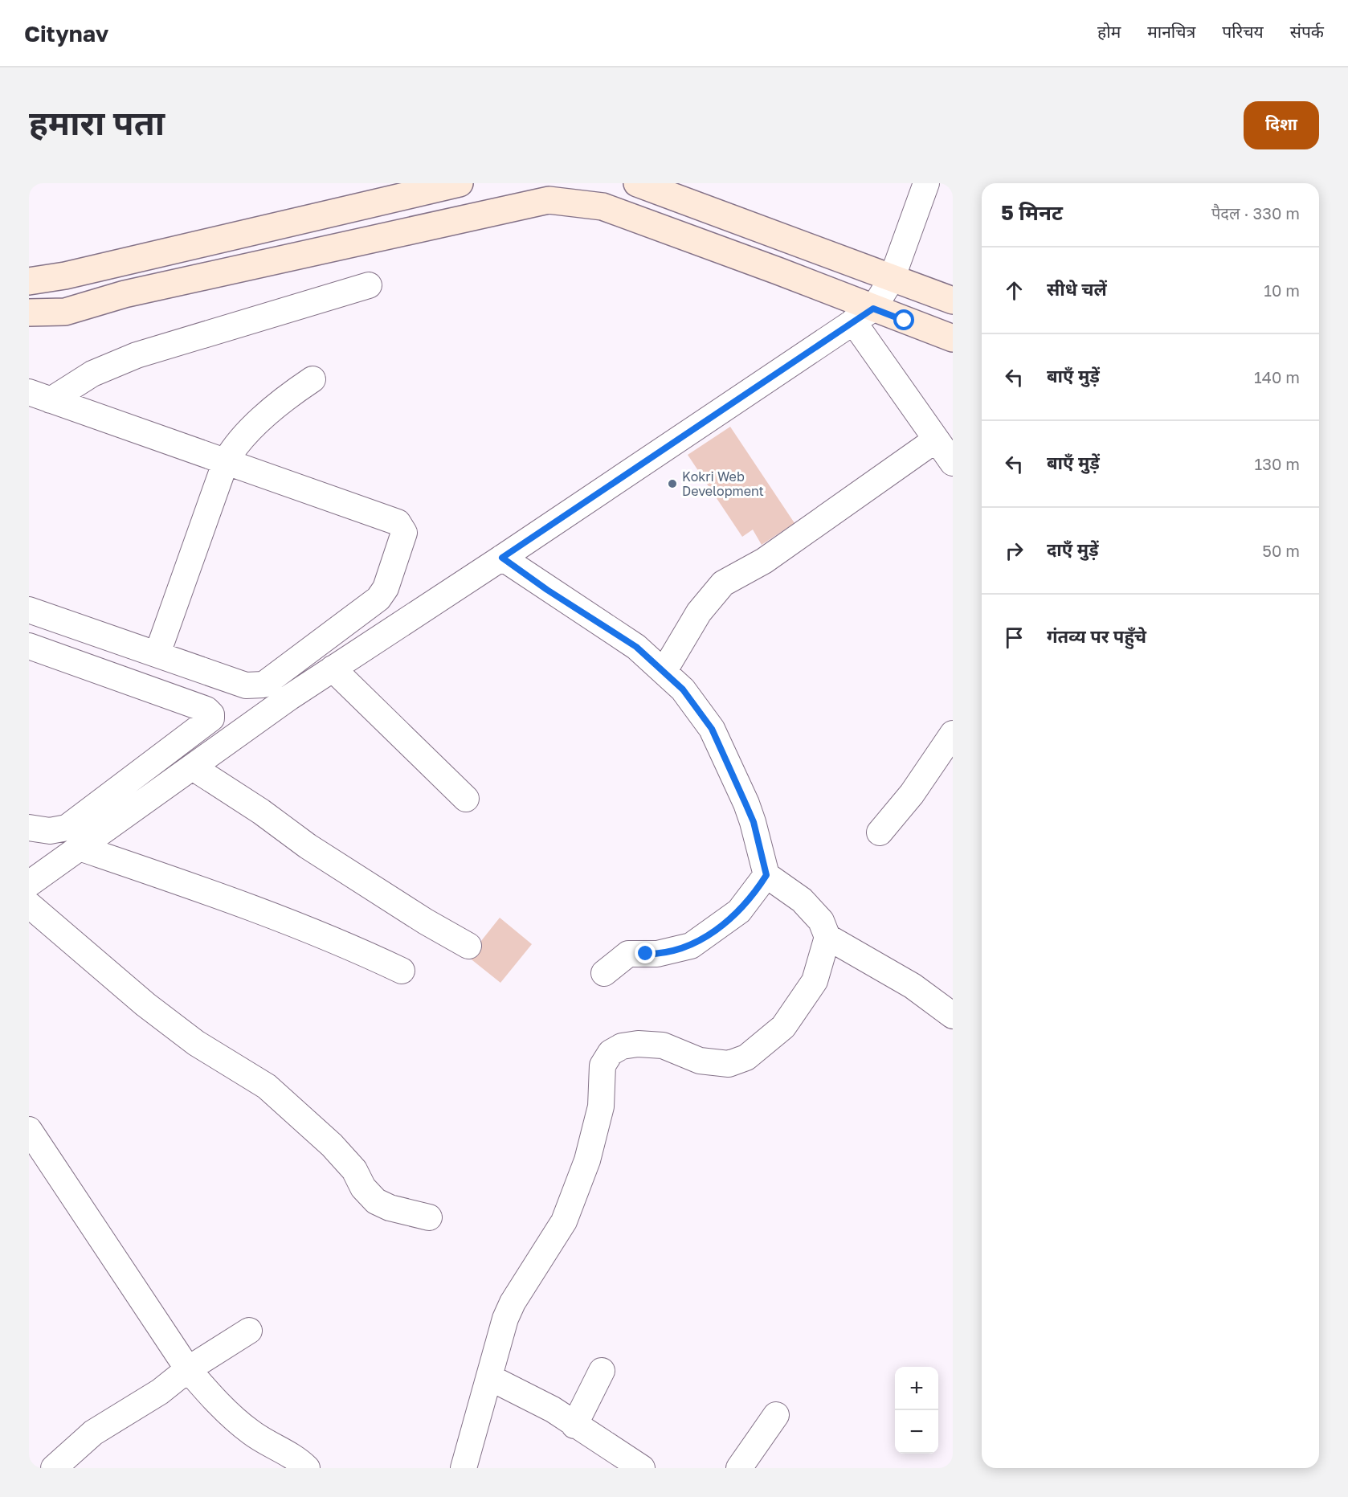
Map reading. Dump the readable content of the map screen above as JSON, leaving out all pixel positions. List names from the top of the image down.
{
  "places": ["Kokri Web Development"],
  "page": {
    "header": "Citynav",
    "nav": [
      "होम",
      "मानचित्र",
      "परिचय",
      "संपर्क"
    ],
    "buttons": "दिशा",
    "title": "हमारा पता",
    "heading": ["5 मिनट", "पैदल · 330 m"],
    "list": [
      ["सीधे चलें", "10 m"],
      ["बाएँ मुड़ें", "140 m"],
      ["बाएँ मुड़ें", "130 m"],
      ["दाएँ मुड़ें", "50 m"],
      "गंतव्य पर पहुँचे"
    ],
    "map_buttons": ["+", "−"]
  }
}
